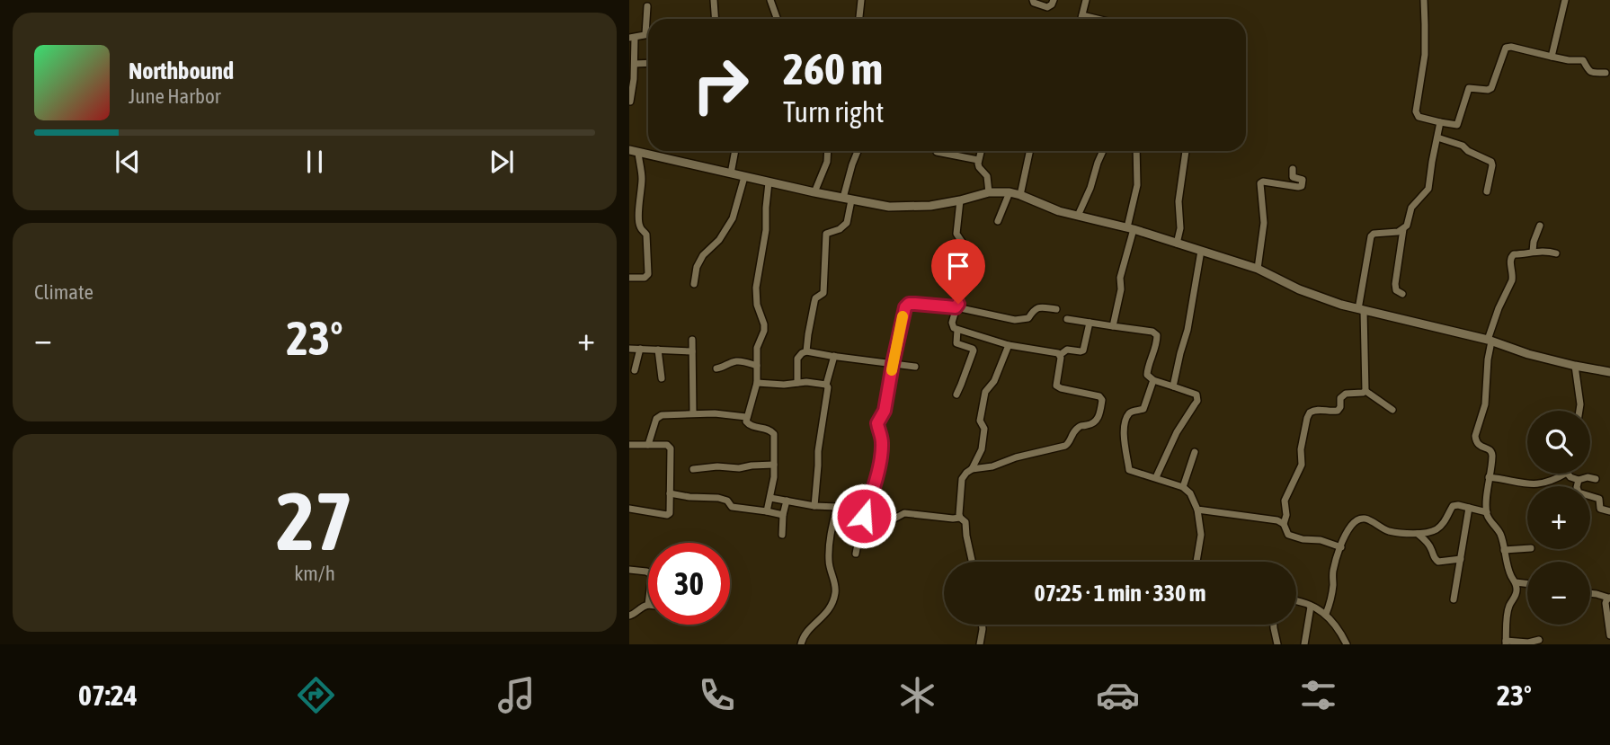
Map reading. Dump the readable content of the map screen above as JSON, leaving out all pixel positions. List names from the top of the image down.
{
  "page": {
    "turn": ["260 m", "Turn right"],
    "song": ["Northbound", "June Harbor"],
    "tile": [
      "Climate",
      ["27", "km/h"]
    ],
    "heat": ["−", "23°", "+"],
    "map_buttons": ["+", "−"],
    "limit": "30",
    "trip": "07:25 · 1 min · 330 m",
    "tabs": ["07:24", "23°"]
  }
}
